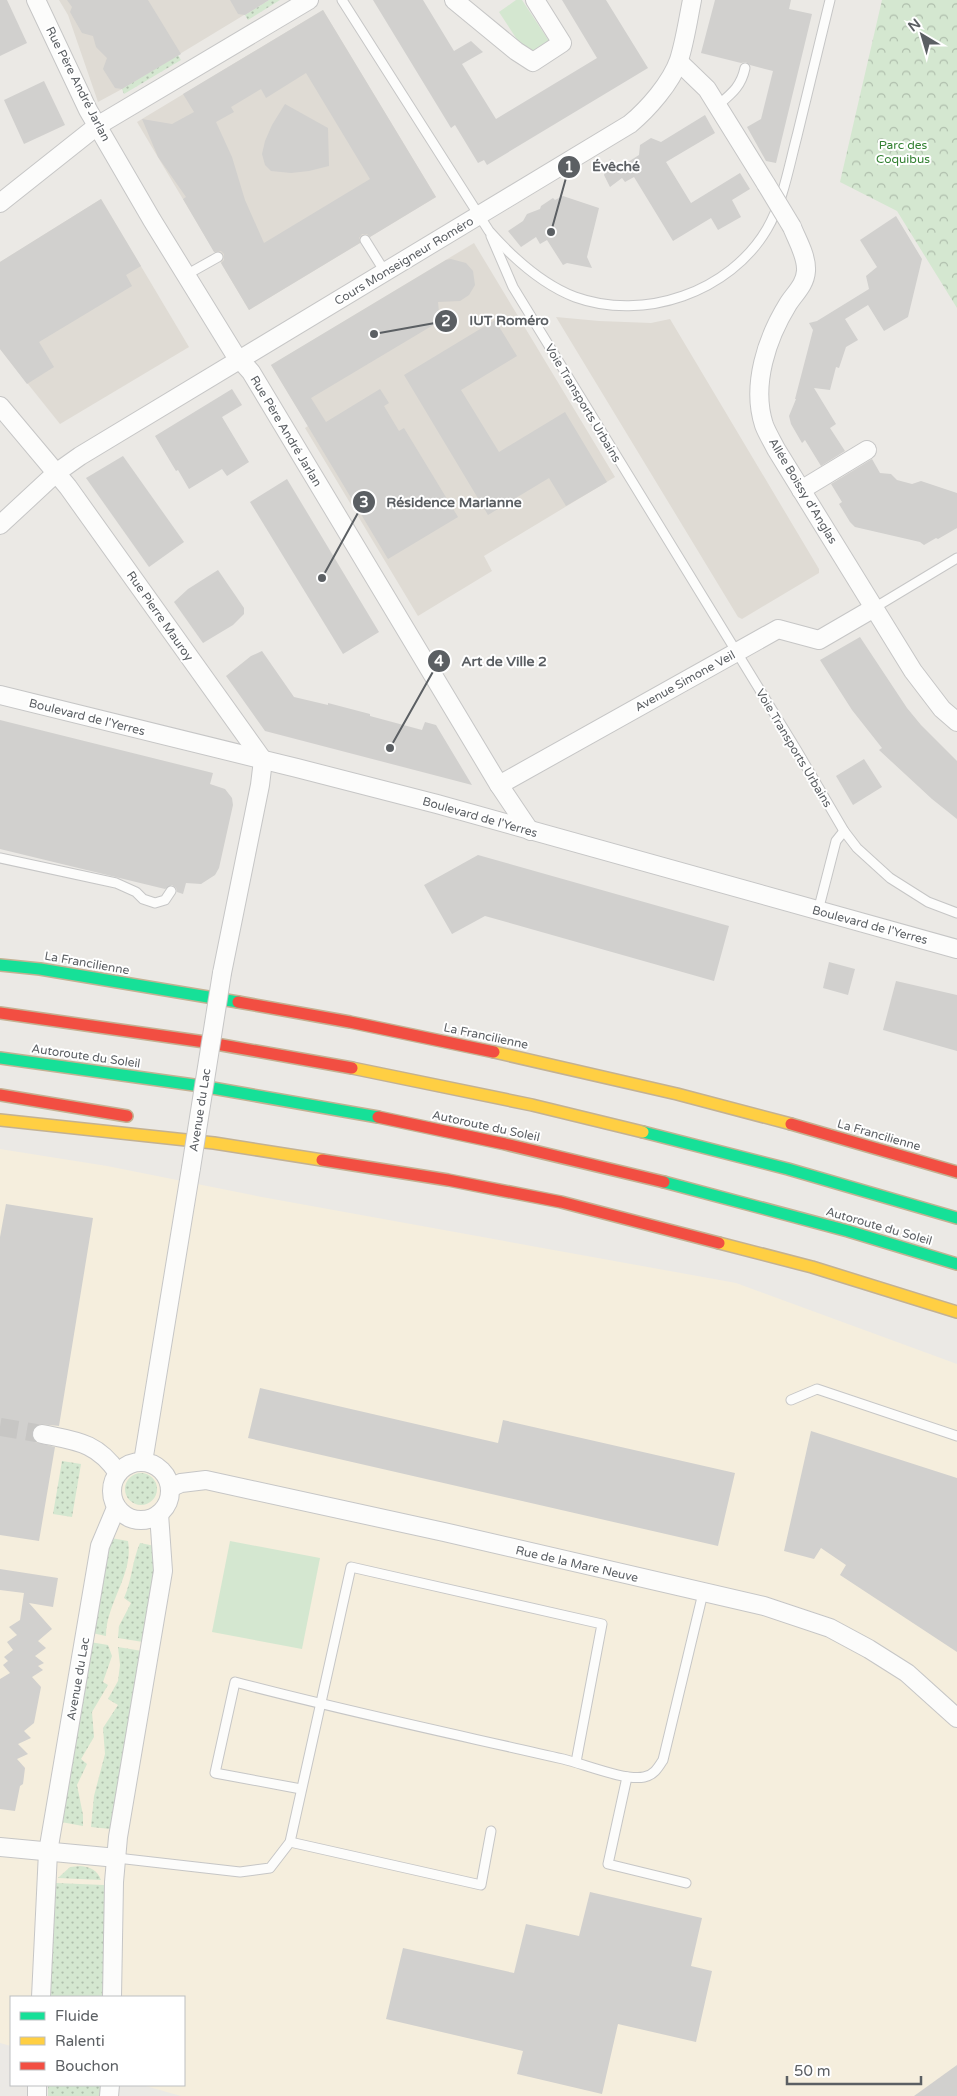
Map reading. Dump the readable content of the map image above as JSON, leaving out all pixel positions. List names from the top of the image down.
{
  "streets": {
    "highway": ["La Francilienne", "Autoroute du Soleil"],
    "street": [
      "Rue Père André Jarlan",
      "Cours Monseigneur Roméro",
      "Allée Boissy d'Anglas",
      "Rue Pierre Mauroy",
      "Avenue Simone Veil",
      "Boulevard de l'Yerres",
      "Avenue du Lac",
      "Rue de la Mare Neuve"
    ],
    "lane": ["Voie Transports Urbains"]
  },
  "crossings": [
    ["Rue Père André Jarlan", "Cours Monseigneur Roméro"],
    ["Rue Père André Jarlan", "Avenue Simone Veil"],
    ["Rue Père André Jarlan", "Boulevard de l'Yerres"],
    ["Cours Monseigneur Roméro", "Allée Boissy d'Anglas"],
    ["Cours Monseigneur Roméro", "Rue Pierre Mauroy"],
    ["Voie Transports Urbains", "Avenue Simone Veil"],
    ["Allée Boissy d'Anglas", "Avenue Simone Veil"],
    ["Rue Pierre Mauroy", "Boulevard de l'Yerres"],
    ["Rue Pierre Mauroy", "Avenue du Lac"],
    ["Boulevard de l'Yerres", "Avenue du Lac"],
    ["Avenue du Lac", "Rue de la Mare Neuve"]
  ],
  "parks": ["Parc des Coquibus"],
  "places": [
    "Évêché",
    "IUT Roméro",
    "Résidence Marianne",
    "Art de Ville 2"
  ],
  "legend": ["Fluide", "Ralenti", "Bouchon"],
  "scale_bar": "50 m",
  "north": "top left"
}
